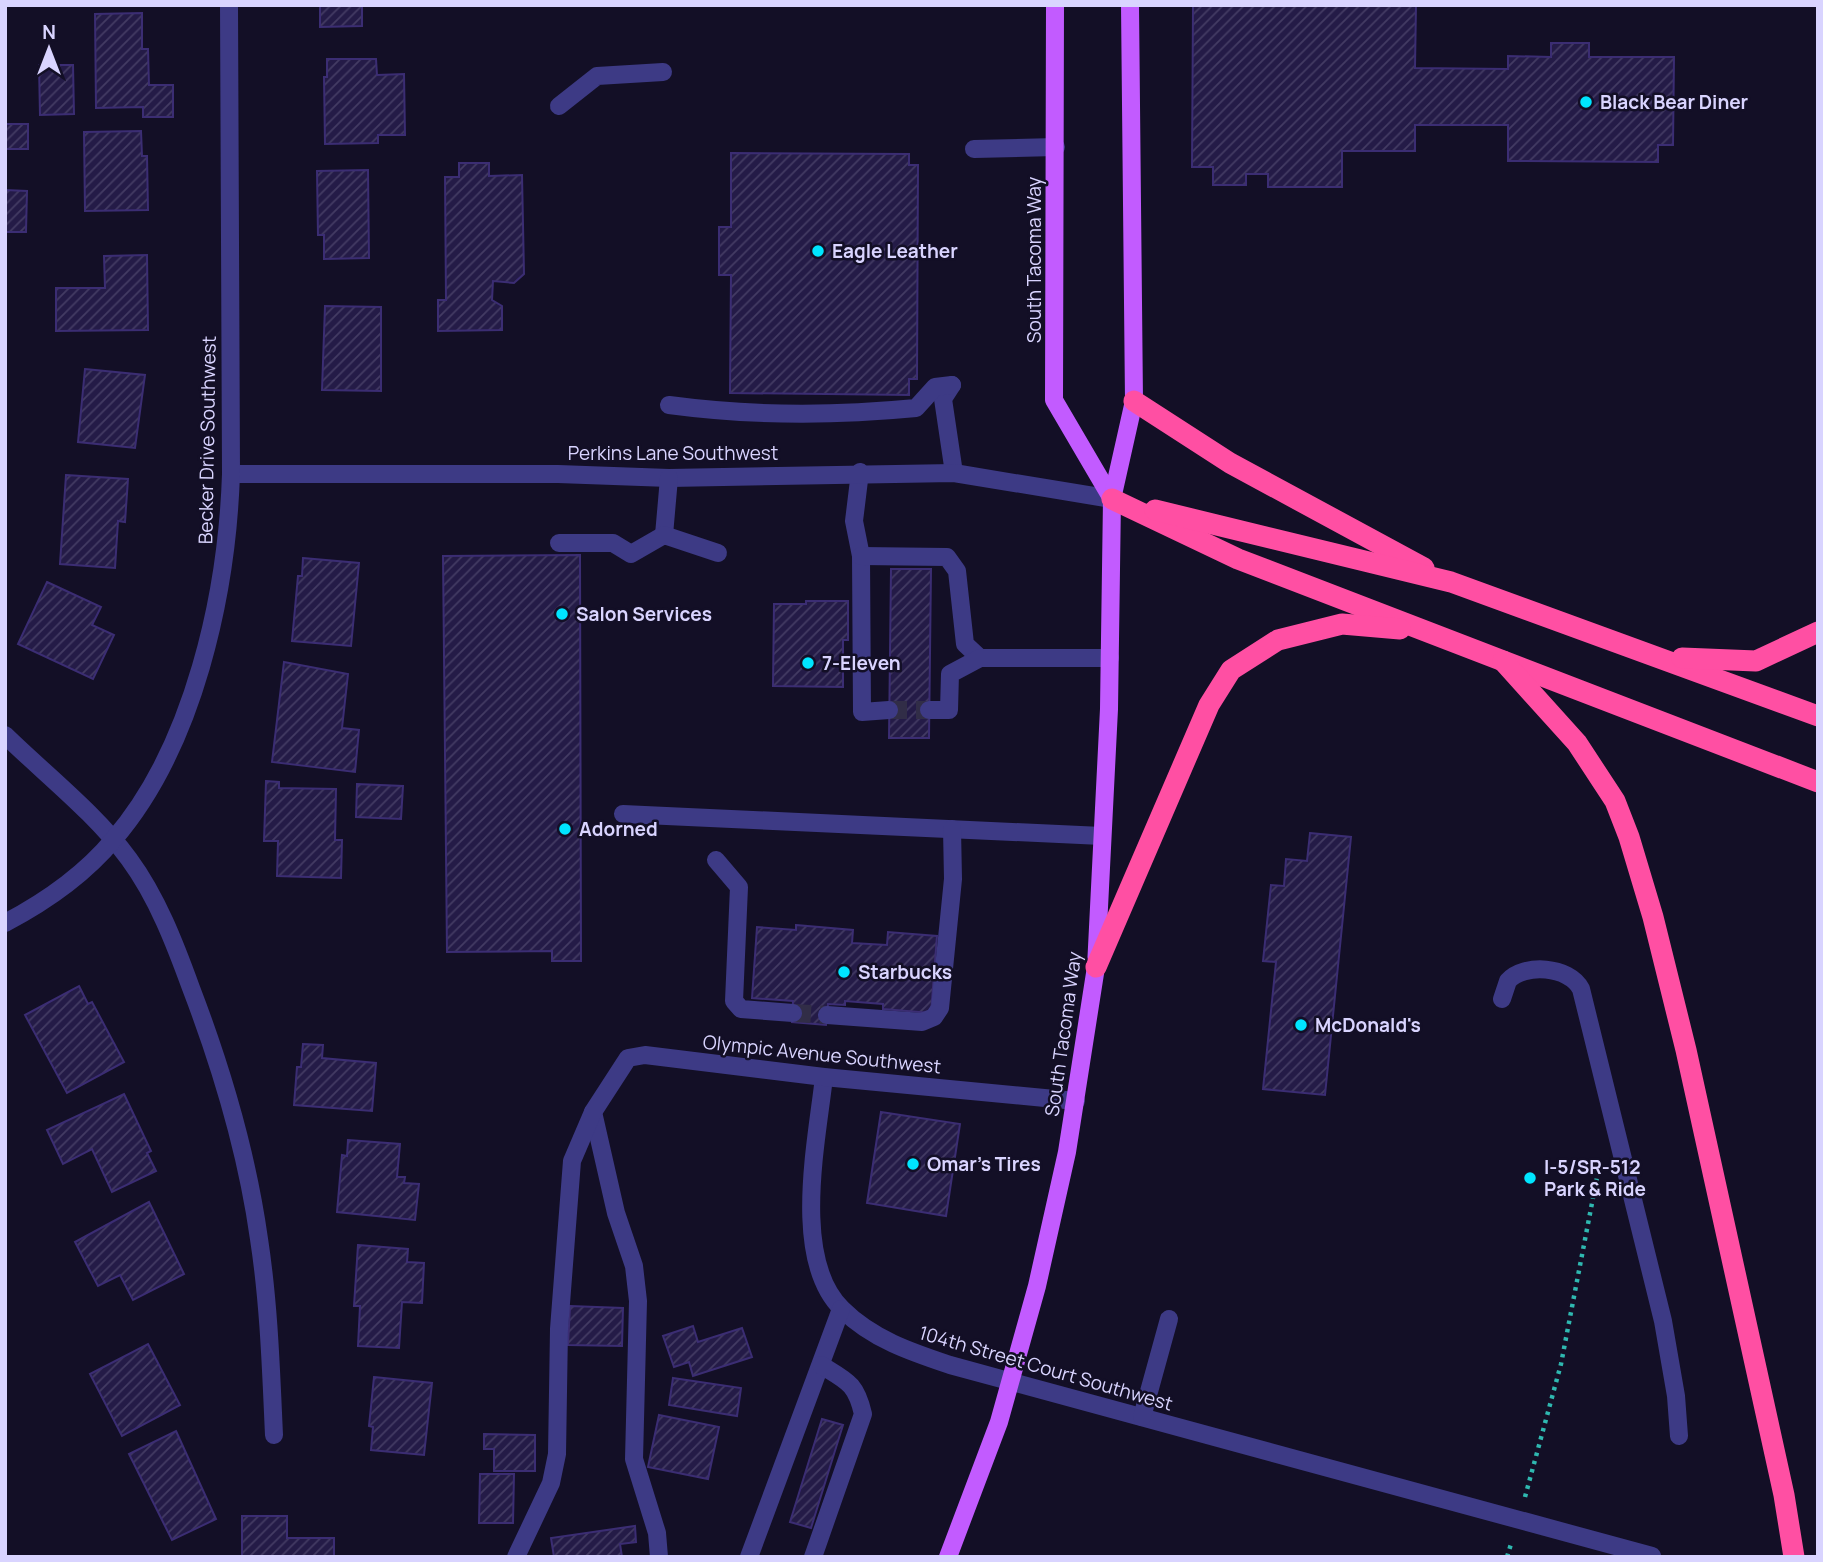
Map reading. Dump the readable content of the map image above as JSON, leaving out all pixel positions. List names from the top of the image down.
{
  "streets": {
    "main road": ["South Tacoma Way"],
    "street": [
      "Becker Drive Southwest",
      "Perkins Lane Southwest",
      "Olympic Avenue Southwest",
      "104th Street Court Southwest"
    ]
  },
  "crossings": [
    ["South Tacoma Way", "Perkins Lane Southwest"],
    ["South Tacoma Way", "Olympic Avenue Southwest"],
    ["South Tacoma Way", "104th Street Court Southwest"],
    ["Becker Drive Southwest", "Perkins Lane Southwest"],
    ["Olympic Avenue Southwest", "104th Street Court Southwest"]
  ],
  "places": [
    "Black Bear Diner",
    "Eagle Leather",
    "Salon Services",
    "7-Eleven",
    "Adorned",
    "Starbucks",
    "McDonald's",
    "Omar's Tires",
    "I-5/SR-512 Park & Ride"
  ],
  "north": "top"
}
